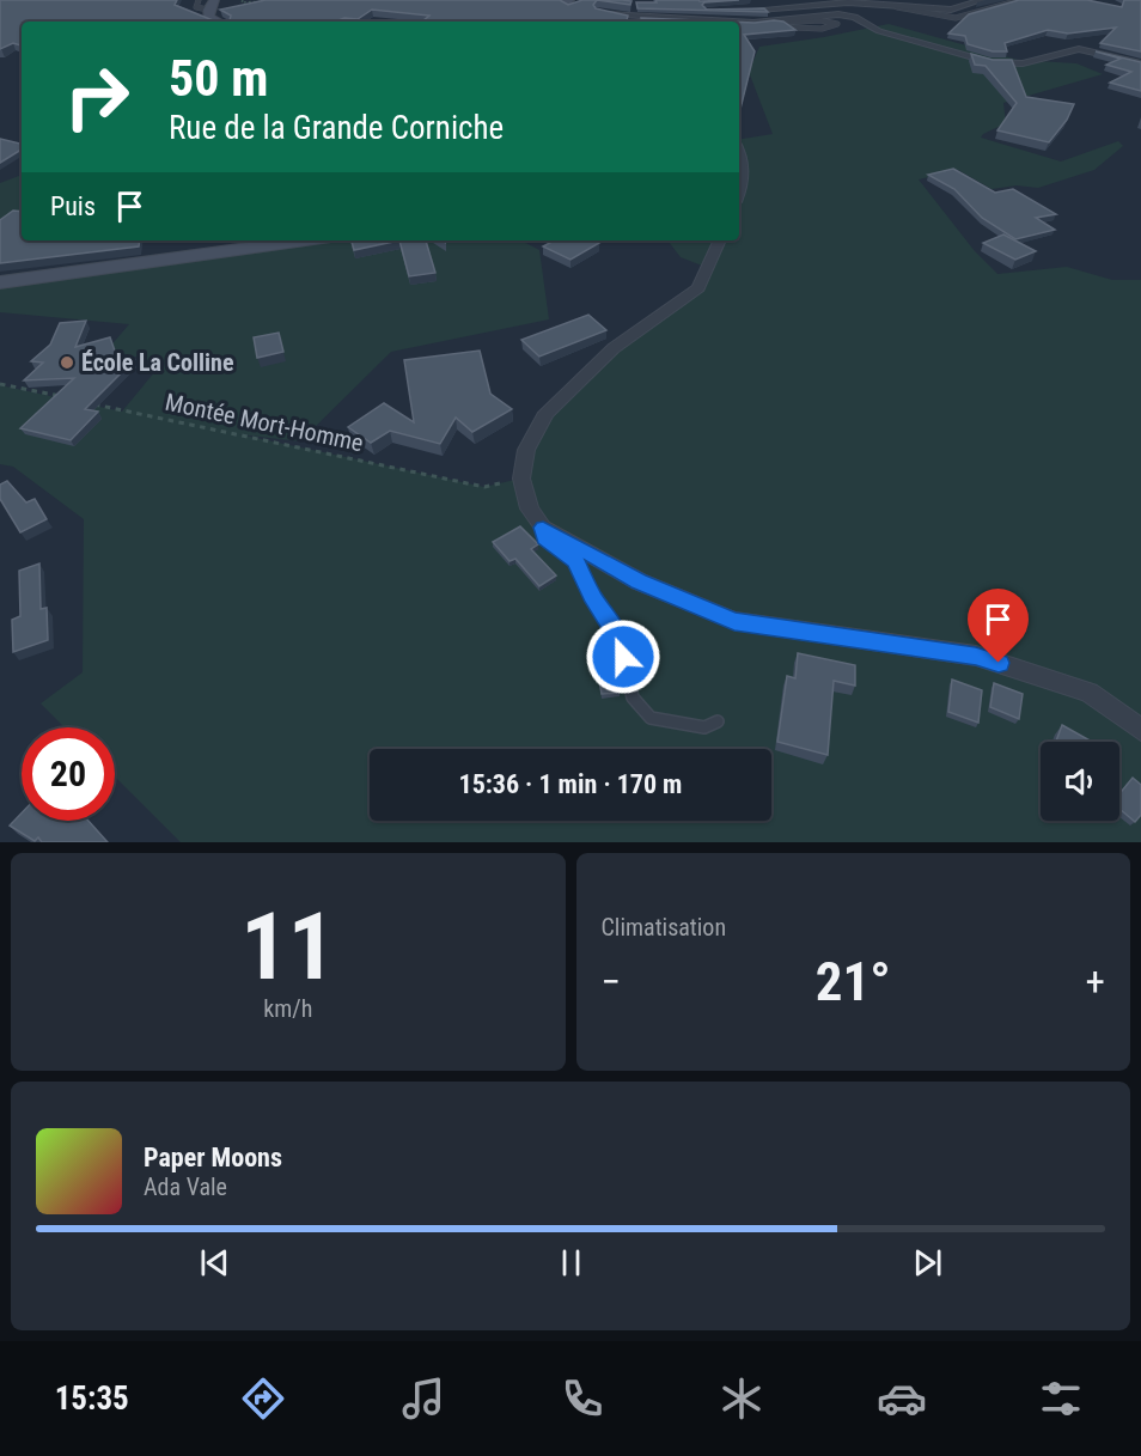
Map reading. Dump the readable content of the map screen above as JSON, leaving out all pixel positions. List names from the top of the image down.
{
  "streets": {
    "path": ["Montée Mort-Homme"]
  },
  "places": ["École La Colline"],
  "page": {
    "turn": ["50 m", "Rue de la Grande Corniche"],
    "then": "Puis",
    "limit": "20",
    "trip": "15:36 · 1 min · 170 m",
    "tile": [
      ["11", "km/h"],
      "Climatisation"
    ],
    "heat": ["−", "21°", "+"],
    "song": ["Paper Moons", "Ada Vale"],
    "tabs": "15:35"
  }
}
